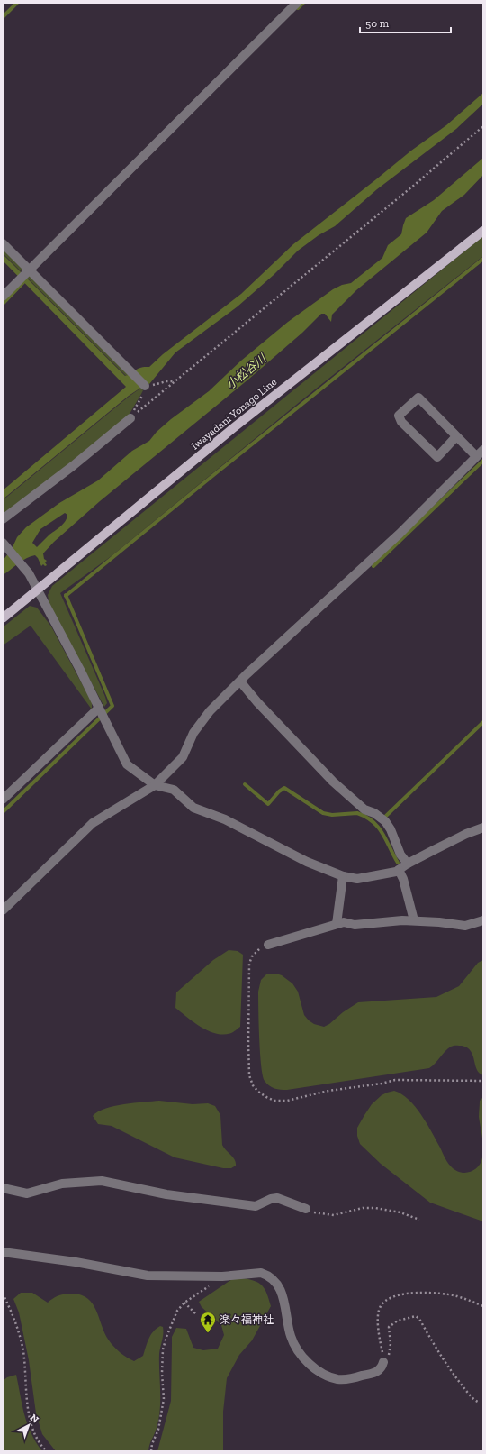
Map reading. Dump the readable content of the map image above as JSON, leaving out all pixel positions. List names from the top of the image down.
{
  "streets": {
    "main road": ["Iwayadani Yonago Line"]
  },
  "water": ["小松谷川"],
  "places": {
    "temple": ["楽々福神社"]
  },
  "scale_bar": "50 m",
  "north": "top right"
}
